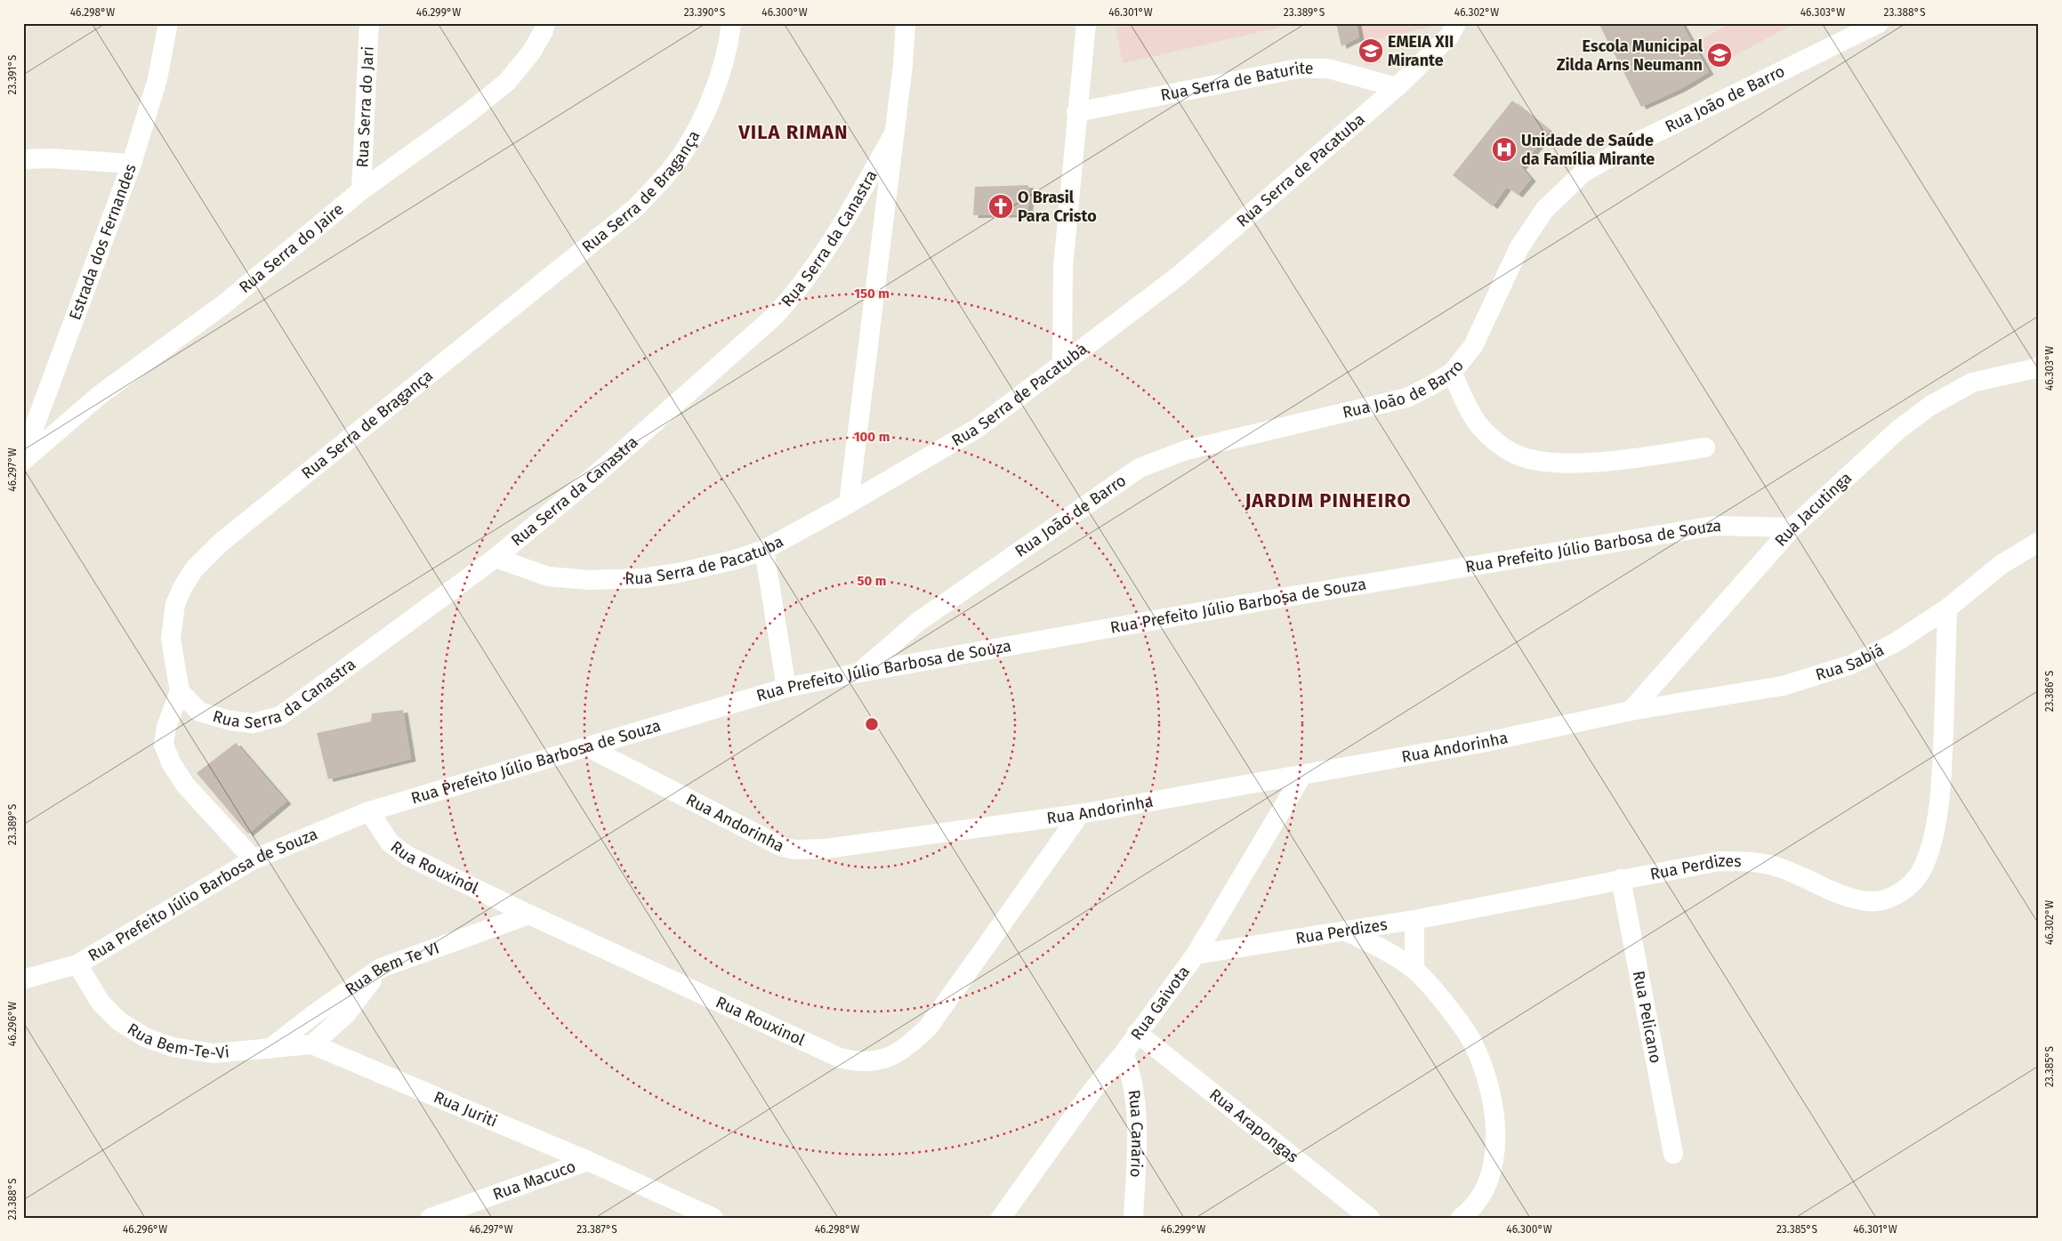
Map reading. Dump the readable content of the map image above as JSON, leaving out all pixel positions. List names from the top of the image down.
{
  "streets": {
    "street": [
      "Rua Serra de Baturite",
      "Rua João de Barro",
      "Rua Serra do Jari",
      "Rua Serra de Pacatuba",
      "Rua Serra de Bragança",
      "Rua Serra da Canastra",
      "Estrada dos Fernandes",
      "Rua Serra do Jaire",
      "Rua Jacutinga",
      "Rua Prefeito Júlio Barbosa de Souza",
      "Rua Sabiá",
      "Rua Andorinha",
      "Rua Rouxinol",
      "Rua Perdizes",
      "Rua Bem Te VI",
      "Rua Gaivota",
      "Rua Pelicano",
      "Rua Bem-Te-Vi",
      "Rua Juriti",
      "Rua Arapongas",
      "Rua Canário",
      "Rua Macuco"
    ]
  },
  "crossings": [
    ["Rua Serra de Baturite", "Rua Serra de Pacatuba"],
    ["Rua João de Barro", "Rua Prefeito Júlio Barbosa de Souza"],
    ["Rua Serra do Jari", "Rua Serra do Jaire"],
    ["Rua Serra de Pacatuba", "Rua Serra da Canastra"],
    ["Rua Serra de Bragança", "Rua Serra da Canastra"],
    ["Rua Serra de Bragança", "Rua Prefeito Júlio Barbosa de Souza"],
    ["Rua Jacutinga", "Rua Prefeito Júlio Barbosa de Souza"],
    ["Rua Jacutinga", "Rua Sabiá"],
    ["Rua Jacutinga", "Rua Andorinha"],
    ["Rua Prefeito Júlio Barbosa de Souza", "Rua Andorinha"],
    ["Rua Prefeito Júlio Barbosa de Souza", "Rua Rouxinol"],
    ["Rua Prefeito Júlio Barbosa de Souza", "Rua Bem-Te-Vi"],
    ["Rua Sabiá", "Rua Andorinha"],
    ["Rua Sabiá", "Rua Perdizes"],
    ["Rua Andorinha", "Rua Rouxinol"],
    ["Rua Andorinha", "Rua Gaivota"],
    ["Rua Rouxinol", "Rua Bem Te VI"],
    ["Rua Perdizes", "Rua Gaivota"],
    ["Rua Perdizes", "Rua Pelicano"],
    ["Rua Bem Te VI", "Rua Bem-Te-Vi"],
    ["Rua Gaivota", "Rua Arapongas"],
    ["Rua Gaivota", "Rua Canário"],
    ["Rua Bem-Te-Vi", "Rua Juriti"],
    ["Rua Juriti", "Rua Macuco"]
  ],
  "districts": ["VILA RIMAN", "JARDIM PINHEIRO"],
  "places": {
    "school or university": ["EMEIA XII Mirante", "Escola Municipal Zilda Arns Neumann"],
    "hospital": ["Unidade de Saúde da Família Mirante"],
    "church": ["O Brasil Para Cristo"]
  },
  "coordinates": [
    "46.298°W",
    "46.299°W",
    "23.390°S",
    "46.300°W",
    "46.301°W",
    "23.389°S",
    "46.302°W",
    "46.303°W",
    "23.388°S",
    "23.391°S",
    "46.297°W",
    "23.386°S",
    "46.296°W",
    "23.385°S",
    "23.387°S"
  ],
  "rings": ["150 m", "100 m", "50 m"]
}
